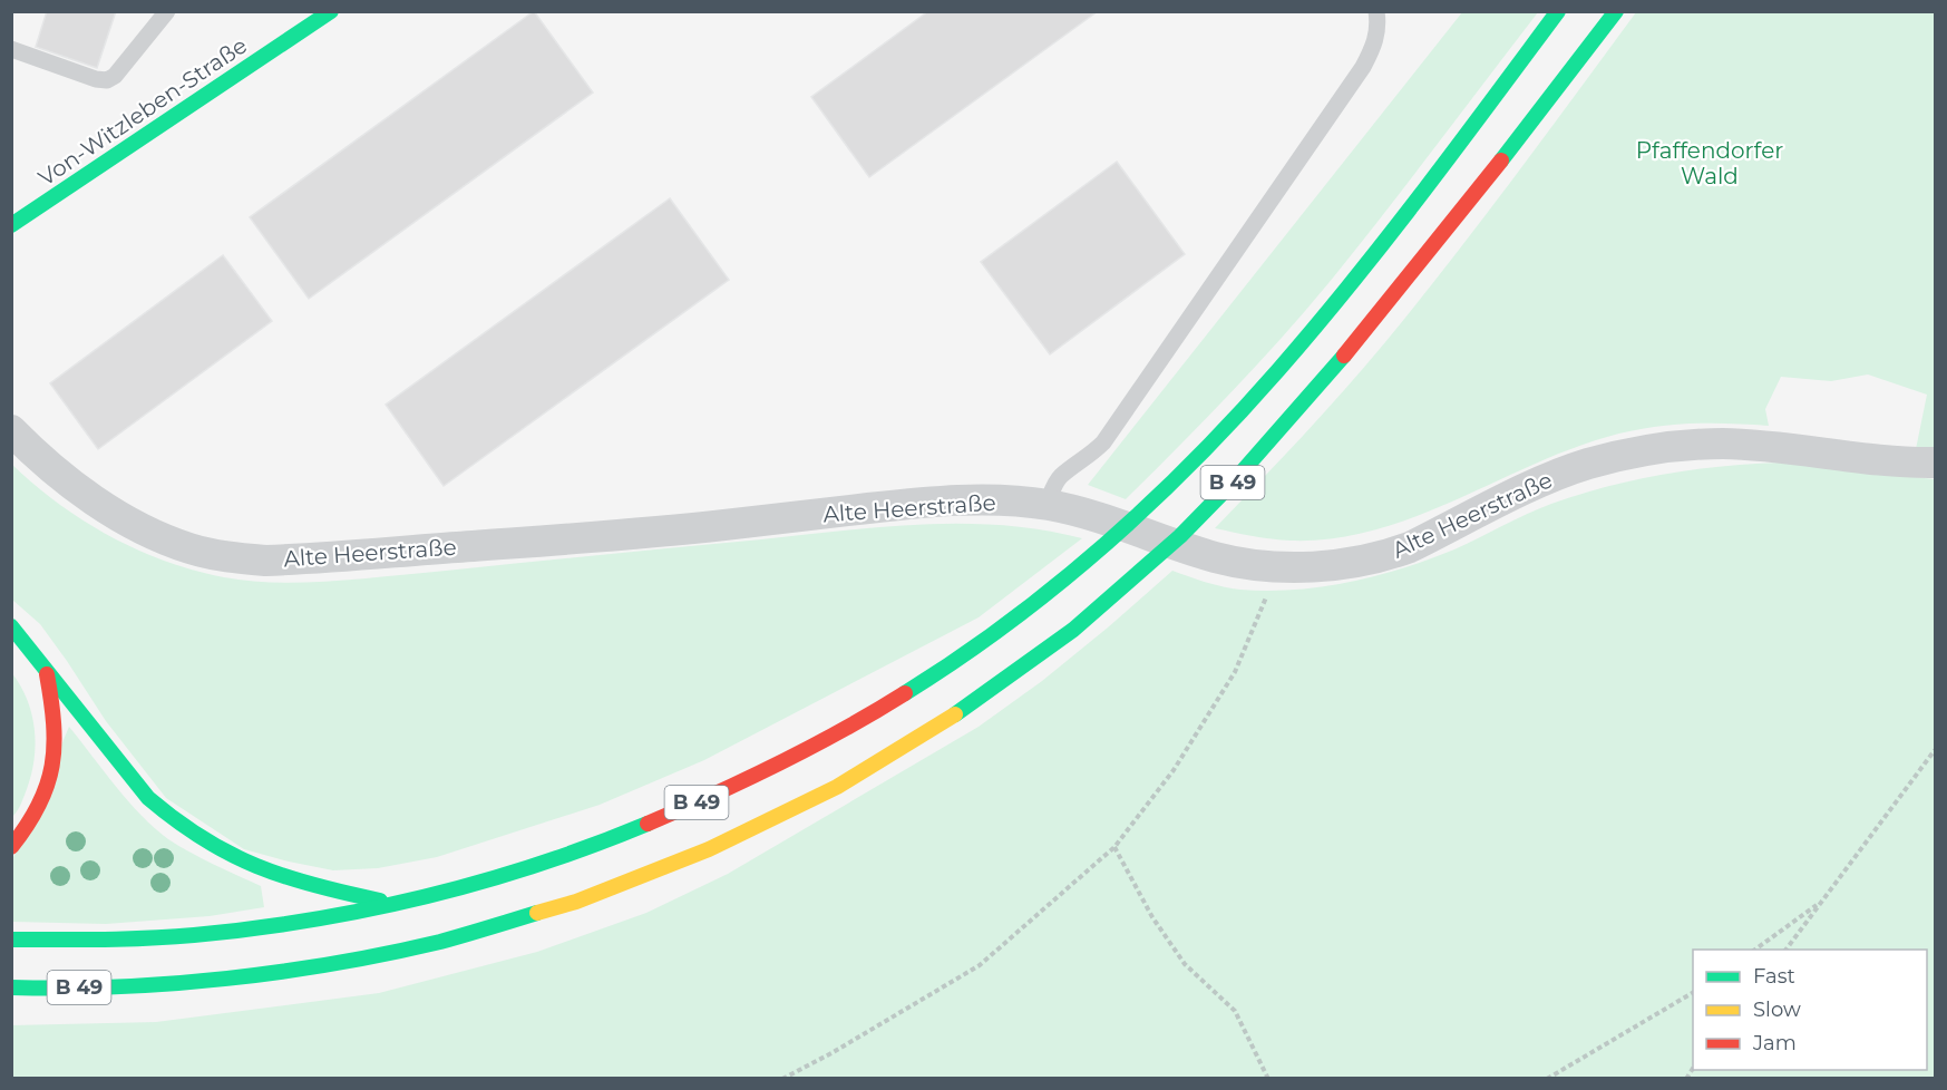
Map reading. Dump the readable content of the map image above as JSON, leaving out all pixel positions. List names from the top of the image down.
{
  "streets": {
    "main road": ["Von-Witzleben-Straße", "B 49"],
    "street": ["Alte Heerstraße"]
  },
  "parks": ["Pfaffendorfer Wald"],
  "legend": ["Fast", "Slow", "Jam"]
}
